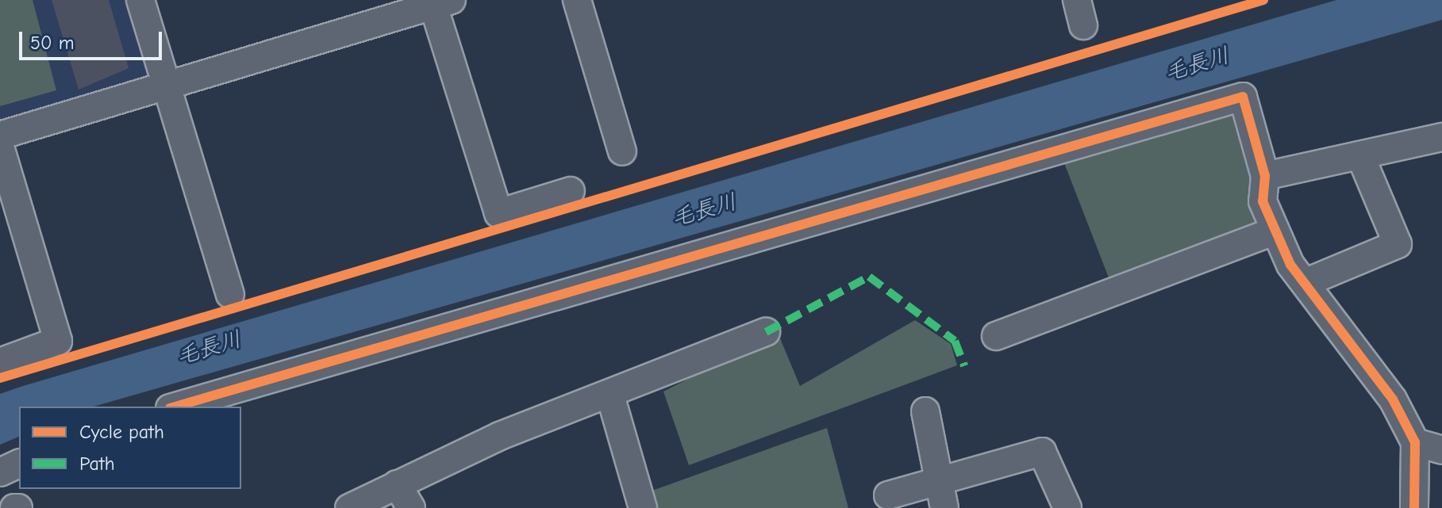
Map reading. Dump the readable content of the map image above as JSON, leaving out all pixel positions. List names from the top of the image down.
{
  "water": ["毛長川"],
  "legend": ["Cycle path", "Path"],
  "scale_bar": "50 m"
}
